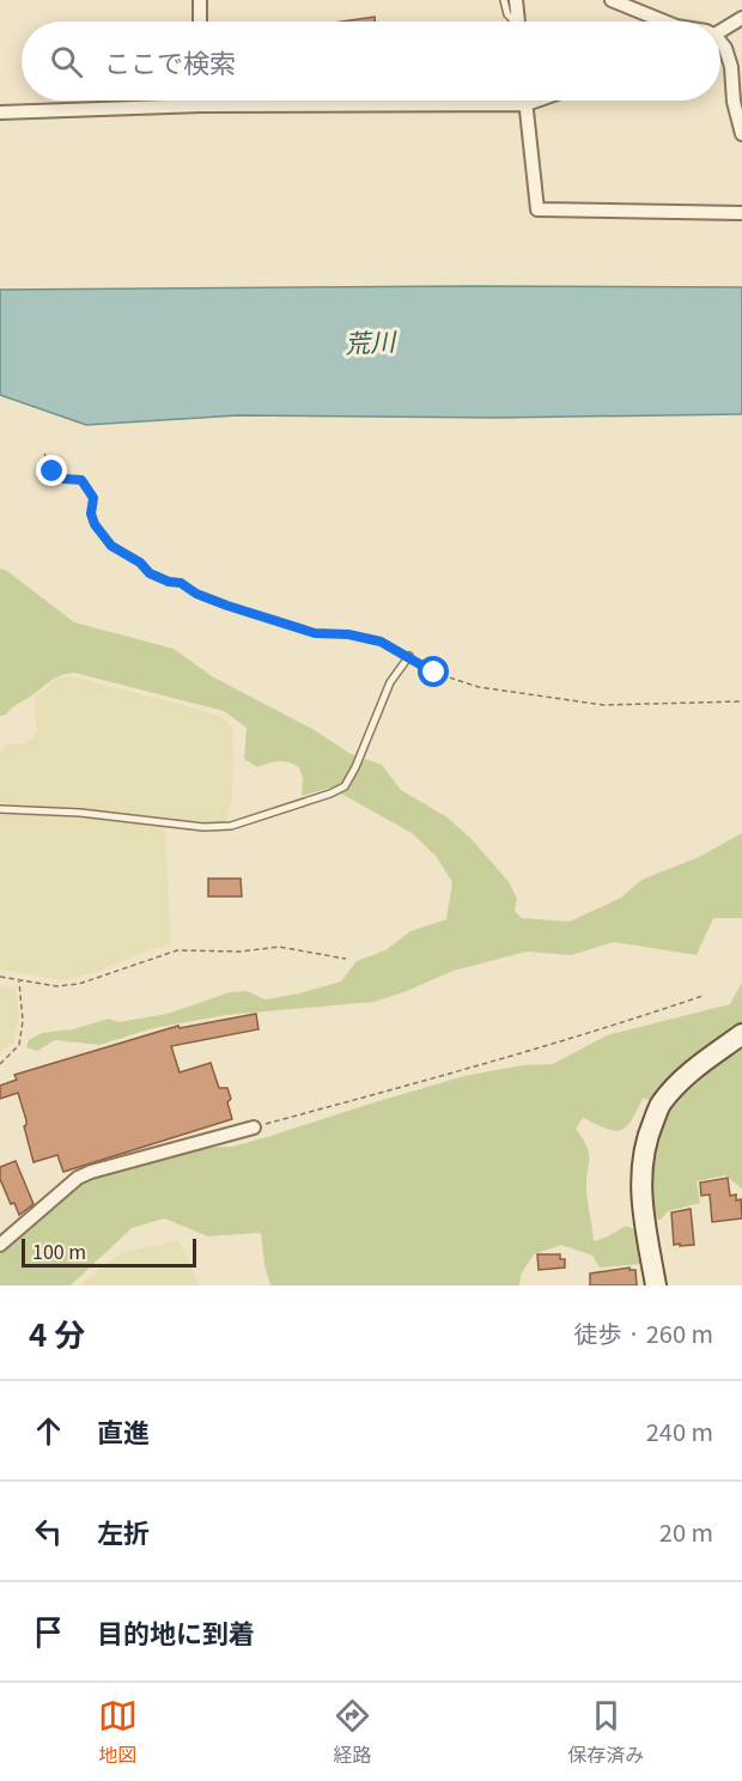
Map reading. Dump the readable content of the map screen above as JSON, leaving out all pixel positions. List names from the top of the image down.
{
  "water": ["荒川"],
  "scale_bar": "100 m",
  "page": {
    "search": "ここで検索",
    "scale": "100 m",
    "heading": ["4 分", "徒歩 · 260 m"],
    "list": [
      ["直進", "240 m"],
      ["左折", "20 m"],
      "目的地に到着"
    ],
    "nav": ["地図", "経路", "保存済み"]
  }
}
